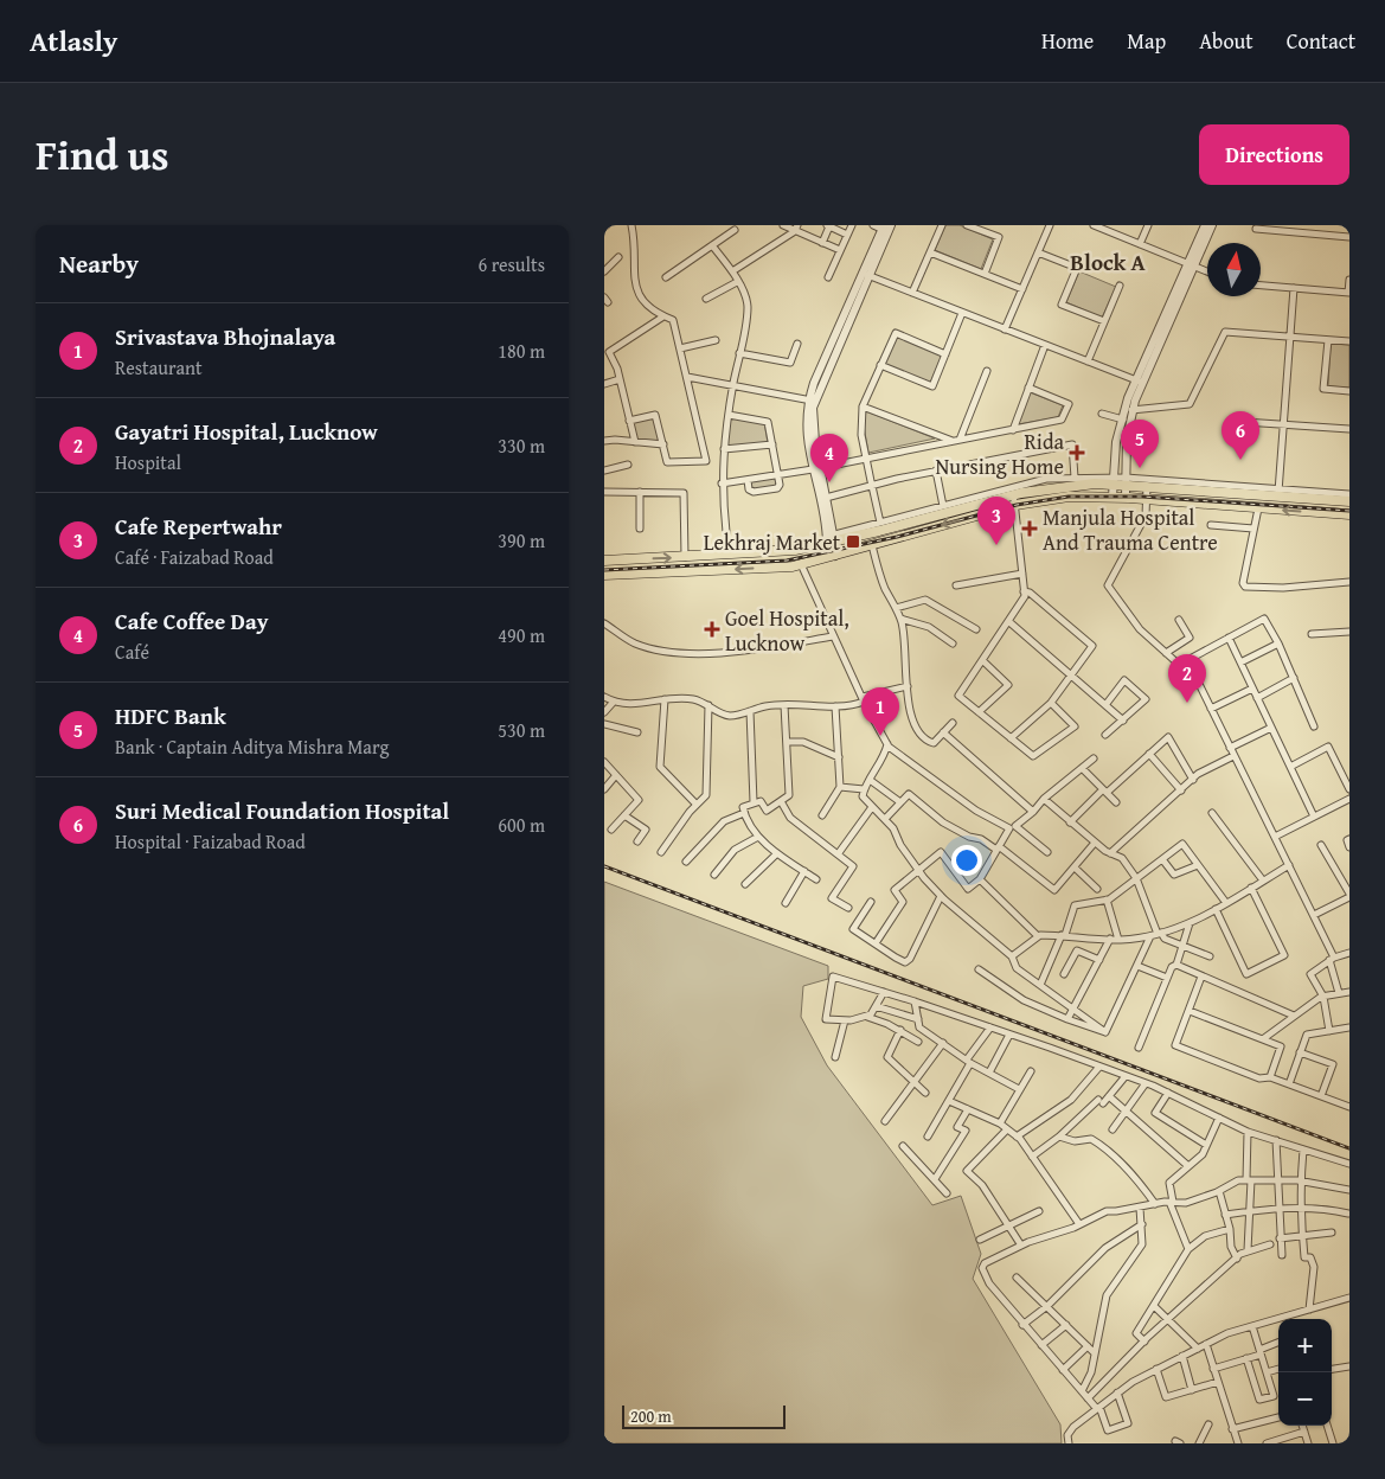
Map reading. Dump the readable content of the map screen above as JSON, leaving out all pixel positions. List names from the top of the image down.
{
  "districts": ["Block A"],
  "places": {
    "health": ["Rida Nursing Home", "Manjula Hospital And Trauma Centre", "Goel Hospital, Lucknow"],
    "transit": ["Lekhraj Market"]
  },
  "scale_bar": "200 m",
  "north": "top",
  "page": {
    "header": "Atlasly",
    "nav": [
      "Home",
      "Map",
      "About",
      "Contact"
    ],
    "title": "Find us",
    "buttons": "Directions",
    "heading": ["Nearby", "6 results"],
    "list": [
      {
        "mark": "1",
        "name": "Srivastava Bhojnalaya",
        "note": "Restaurant",
        "value": "180 m"
      },
      {
        "mark": "2",
        "name": "Gayatri Hospital, Lucknow",
        "note": "Hospital",
        "value": "330 m"
      },
      {
        "mark": "3",
        "name": "Cafe Repertwahr",
        "note": "Café · Faizabad Road",
        "value": "390 m"
      },
      {
        "mark": "4",
        "name": "Cafe Coffee Day",
        "note": "Café",
        "value": "490 m"
      },
      {
        "mark": "5",
        "name": "HDFC Bank",
        "note": "Bank · Captain Aditya Mishra Marg",
        "value": "530 m"
      },
      {
        "mark": "6",
        "name": "Suri Medical Foundation Hospital",
        "note": "Hospital · Faizabad Road",
        "value": "600 m"
      }
    ],
    "pins": [
      "6",
      "5",
      "4",
      "3",
      "2",
      "1"
    ],
    "map_buttons": ["+", "−"],
    "scale": "200 m"
  }
}
